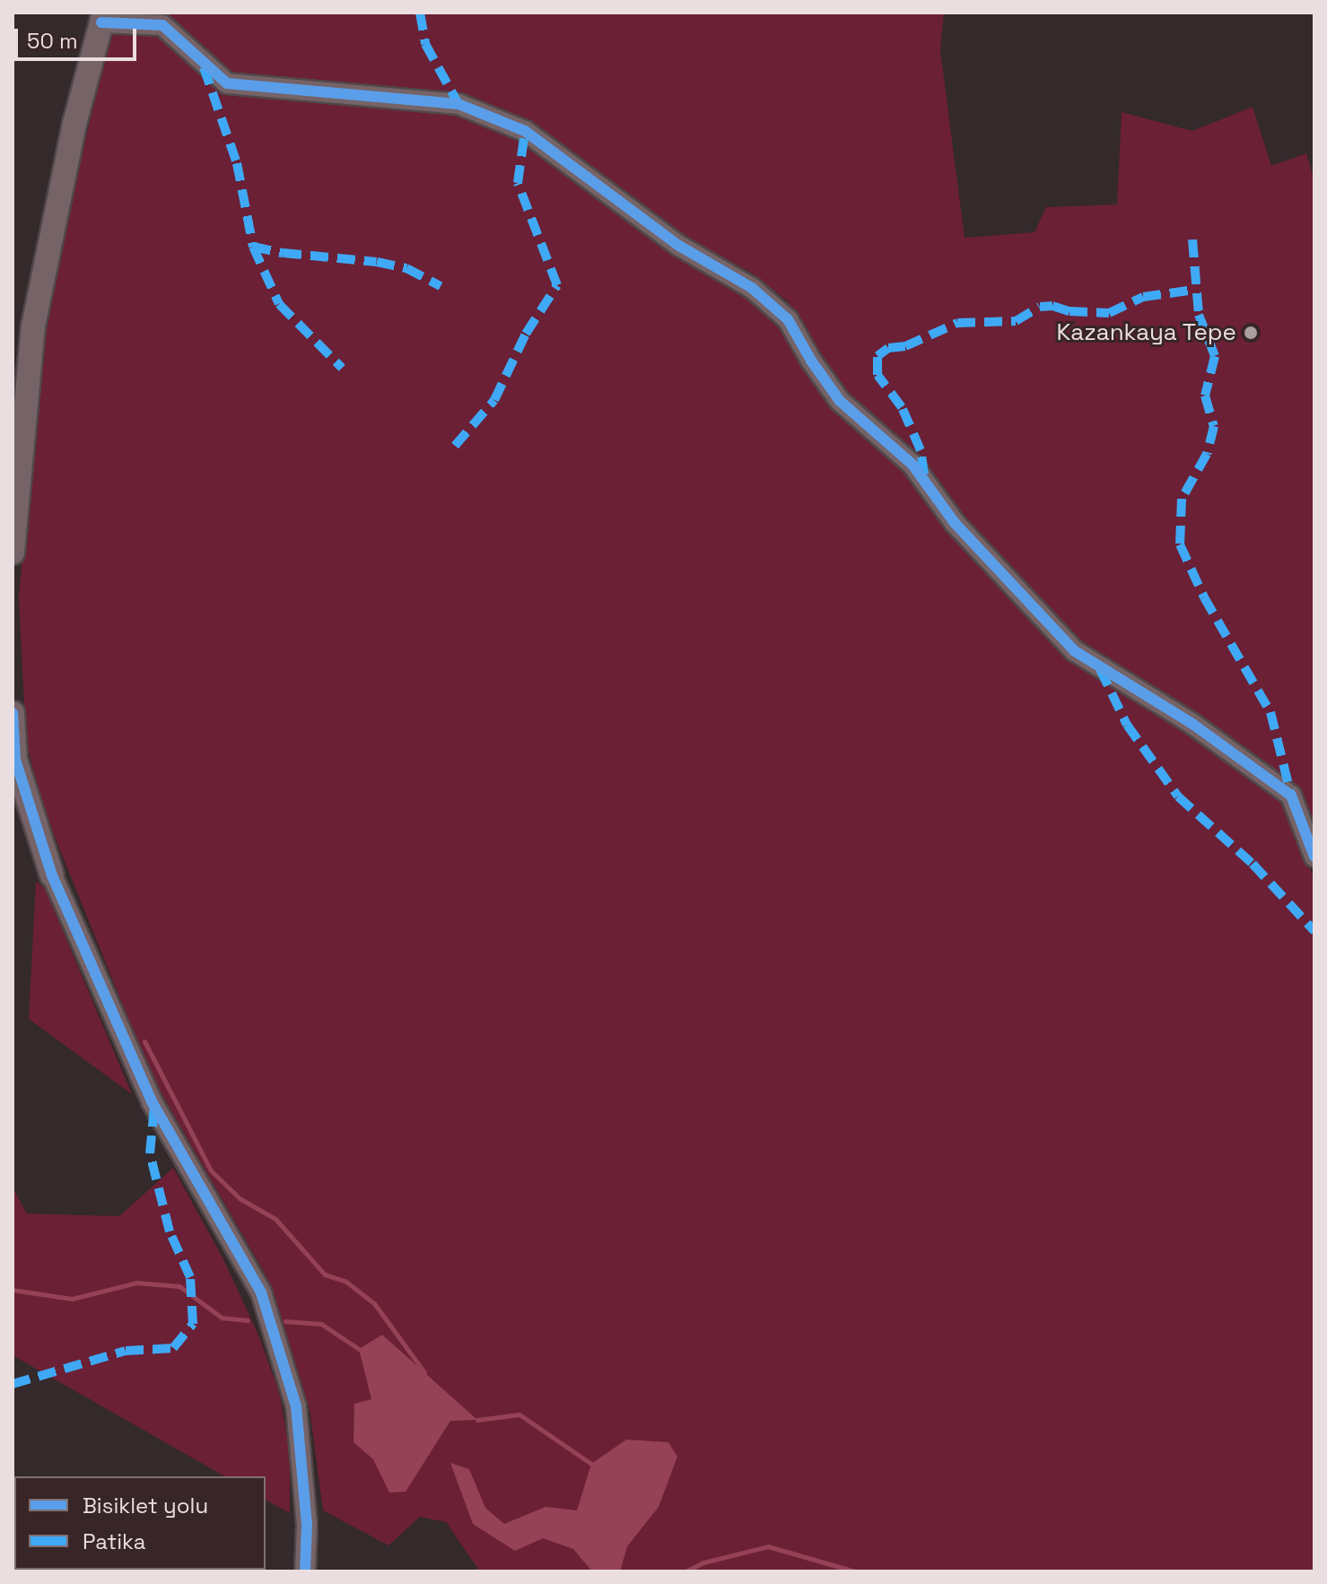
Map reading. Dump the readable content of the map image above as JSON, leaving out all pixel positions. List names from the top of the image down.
{
  "places": ["Kazankaya Tepe"],
  "legend": ["Bisiklet yolu", "Patika"],
  "scale_bar": "50 m"
}
